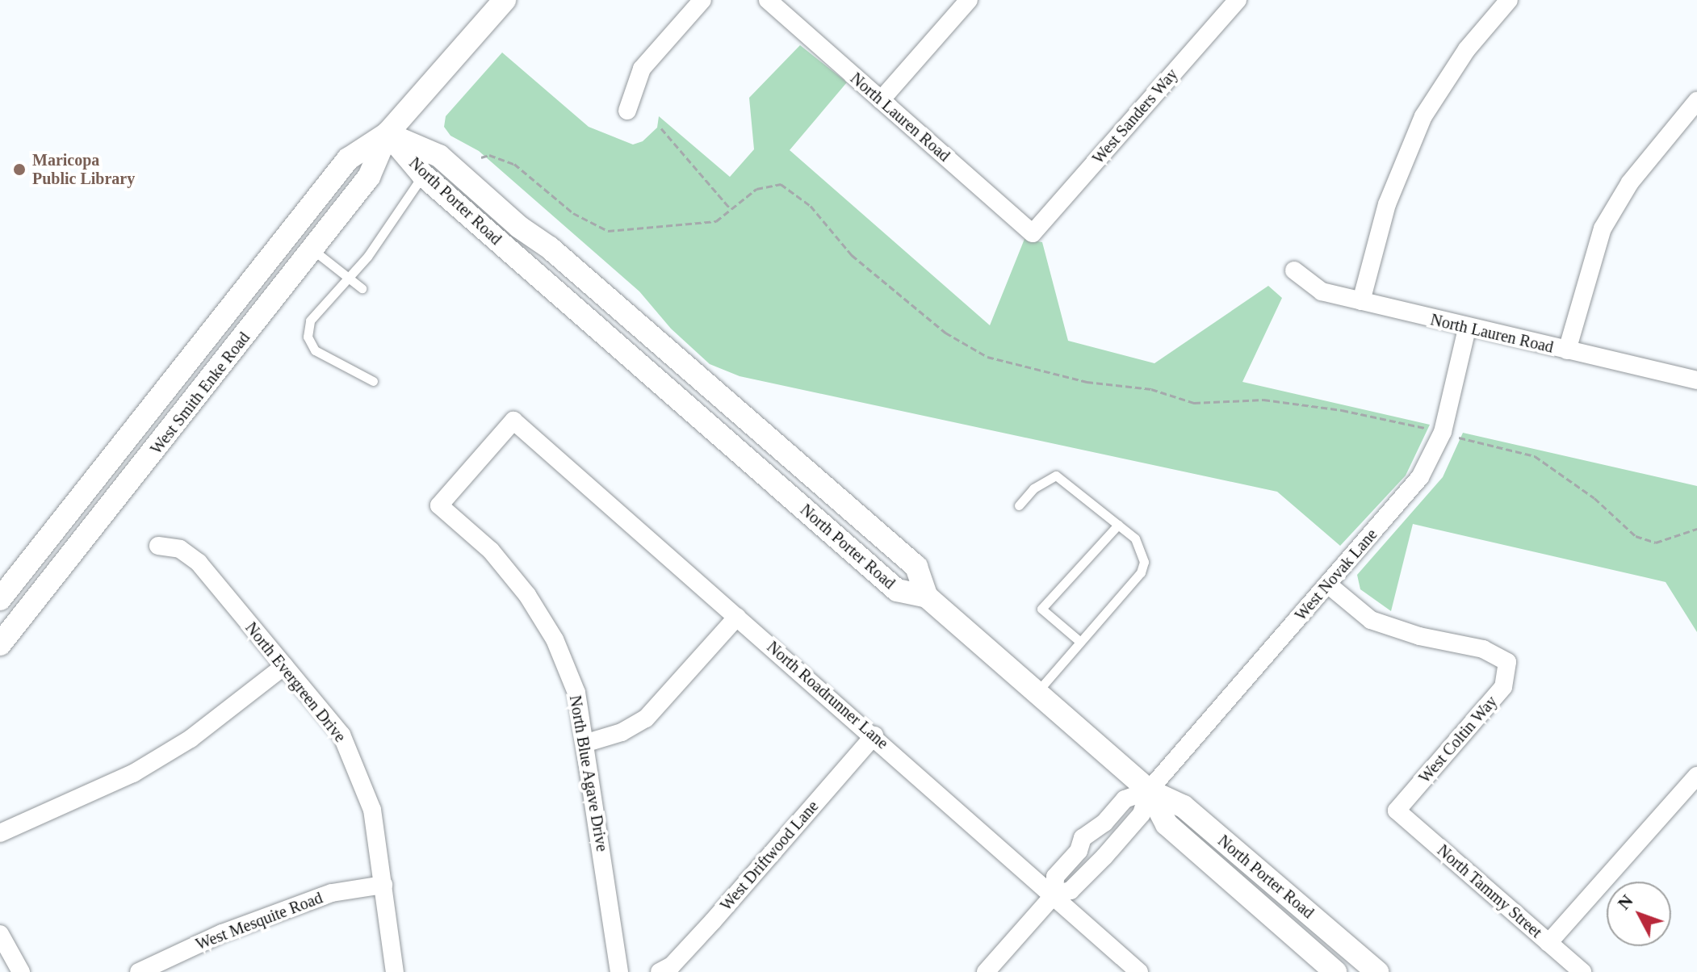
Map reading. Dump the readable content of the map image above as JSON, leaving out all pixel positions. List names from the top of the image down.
{
  "streets": {
    "street": [
      "West Sanders Way",
      "North Lauren Road",
      "North Porter Road",
      "West Smith Enke Road",
      "West Novak Lane",
      "North Evergreen Drive",
      "North Roadrunner Lane",
      "West Coltin Way",
      "North Blue Agave Drive",
      "West Driftwood Lane",
      "North Tammy Street",
      "West Mesquite Road"
    ]
  },
  "crossings": [
    ["West Sanders Way", "North Lauren Road"],
    ["North Lauren Road", "West Novak Lane"],
    ["North Porter Road", "West Smith Enke Road"],
    ["North Porter Road", "West Novak Lane"],
    ["West Novak Lane", "West Coltin Way"],
    ["North Evergreen Drive", "West Mesquite Road"],
    ["North Roadrunner Lane", "North Blue Agave Drive"],
    ["North Roadrunner Lane", "West Driftwood Lane"],
    ["West Coltin Way", "North Tammy Street"]
  ],
  "places": ["Maricopa Public Library"],
  "north": "top left"
}
